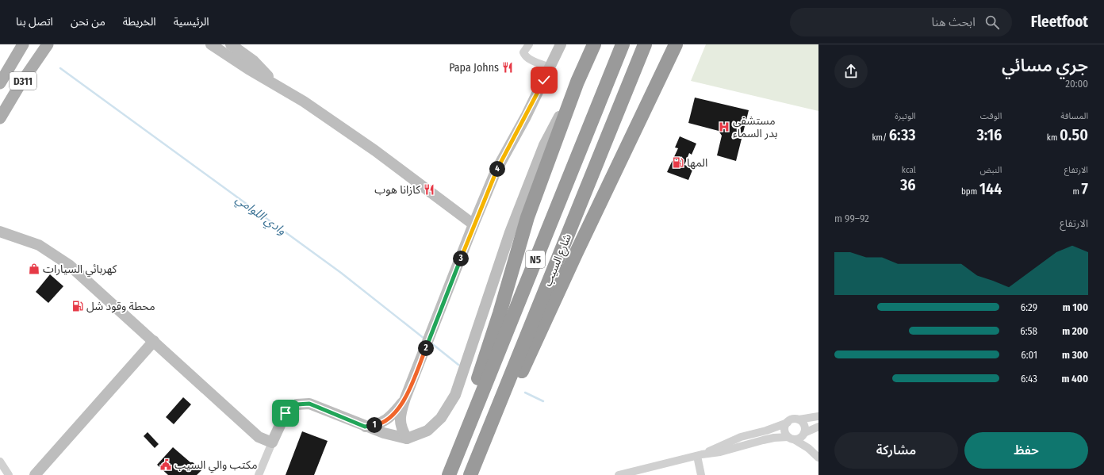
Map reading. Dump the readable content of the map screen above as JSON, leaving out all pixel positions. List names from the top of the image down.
{
  "streets": {
    "highway": ["N5", "شارع السيب"],
    "main road": ["D311"]
  },
  "water": ["وادي اللوامي"],
  "places": {
    "restaurant": ["Papa Johns", "كازانا هوب"],
    "hospital": ["مستشفى بدر السماء"],
    "fuel station": ["المها", "محطة وقود شل"],
    "shop": ["كهربائي السيارات"],
    "public building": ["مكتب والي السيب"]
  },
  "page": {
    "header": "Fleetfoot",
    "search": "ابحث هنا",
    "nav": [
      "الرئيسية",
      "الخريطة",
      "من نحن",
      "اتصل بنا"
    ],
    "heading": ["جري مسائي", "20:00"],
    "stats": [
      ["المسافة", "0.50 km"],
      ["الوقت", "3:16"],
      ["الوتيرة", "6:33 /km"],
      ["الارتفاع", "7 m"],
      ["النبض", "144 bpm"],
      ["kcal", "36"]
    ],
    "pins": [
      "4",
      "3",
      "2",
      "1"
    ],
    "chart": ["الارتفاع", "92–99 m"],
    "list": [
      {
        "name": "100 m",
        "note": "6:29"
      },
      {
        "name": "200 m",
        "note": "6:58"
      },
      {
        "name": "300 m",
        "note": "6:01"
      },
      {
        "name": "400 m",
        "note": "6:43"
      }
    ],
    "buttons": ["حفظ", "مشاركة"]
  }
}
